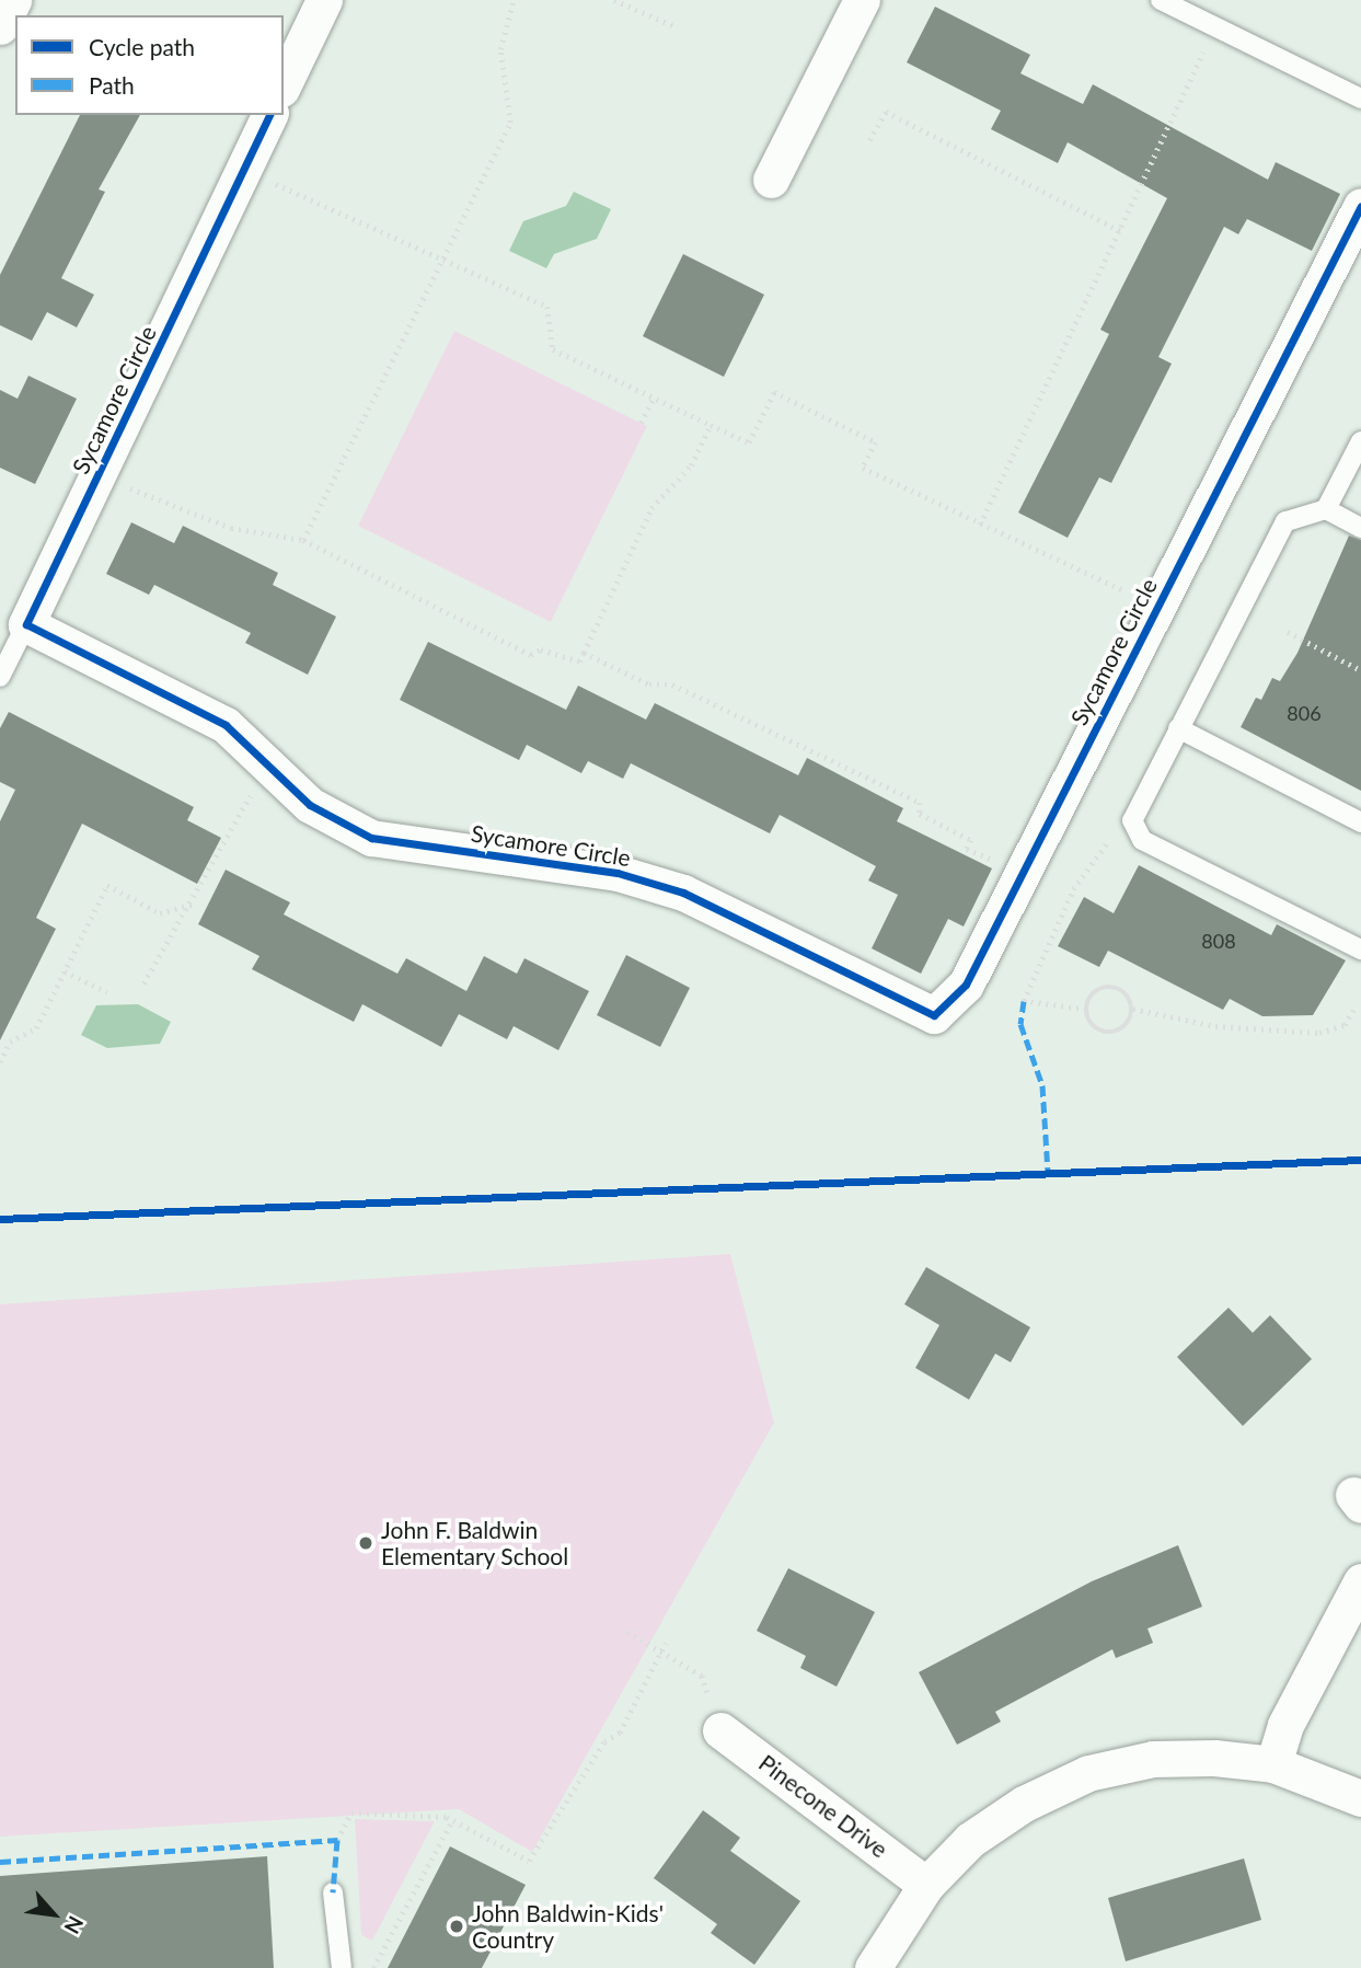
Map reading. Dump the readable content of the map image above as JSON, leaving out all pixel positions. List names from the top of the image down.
{
  "streets": {
    "street": ["Sycamore Circle", "Pinecone Drive"]
  },
  "places": ["John F. Baldwin Elementary School", "John Baldwin-Kids' Country"],
  "house_numbers": ["806", "808"],
  "legend": ["Cycle path", "Path"],
  "north": "bottom right"
}
